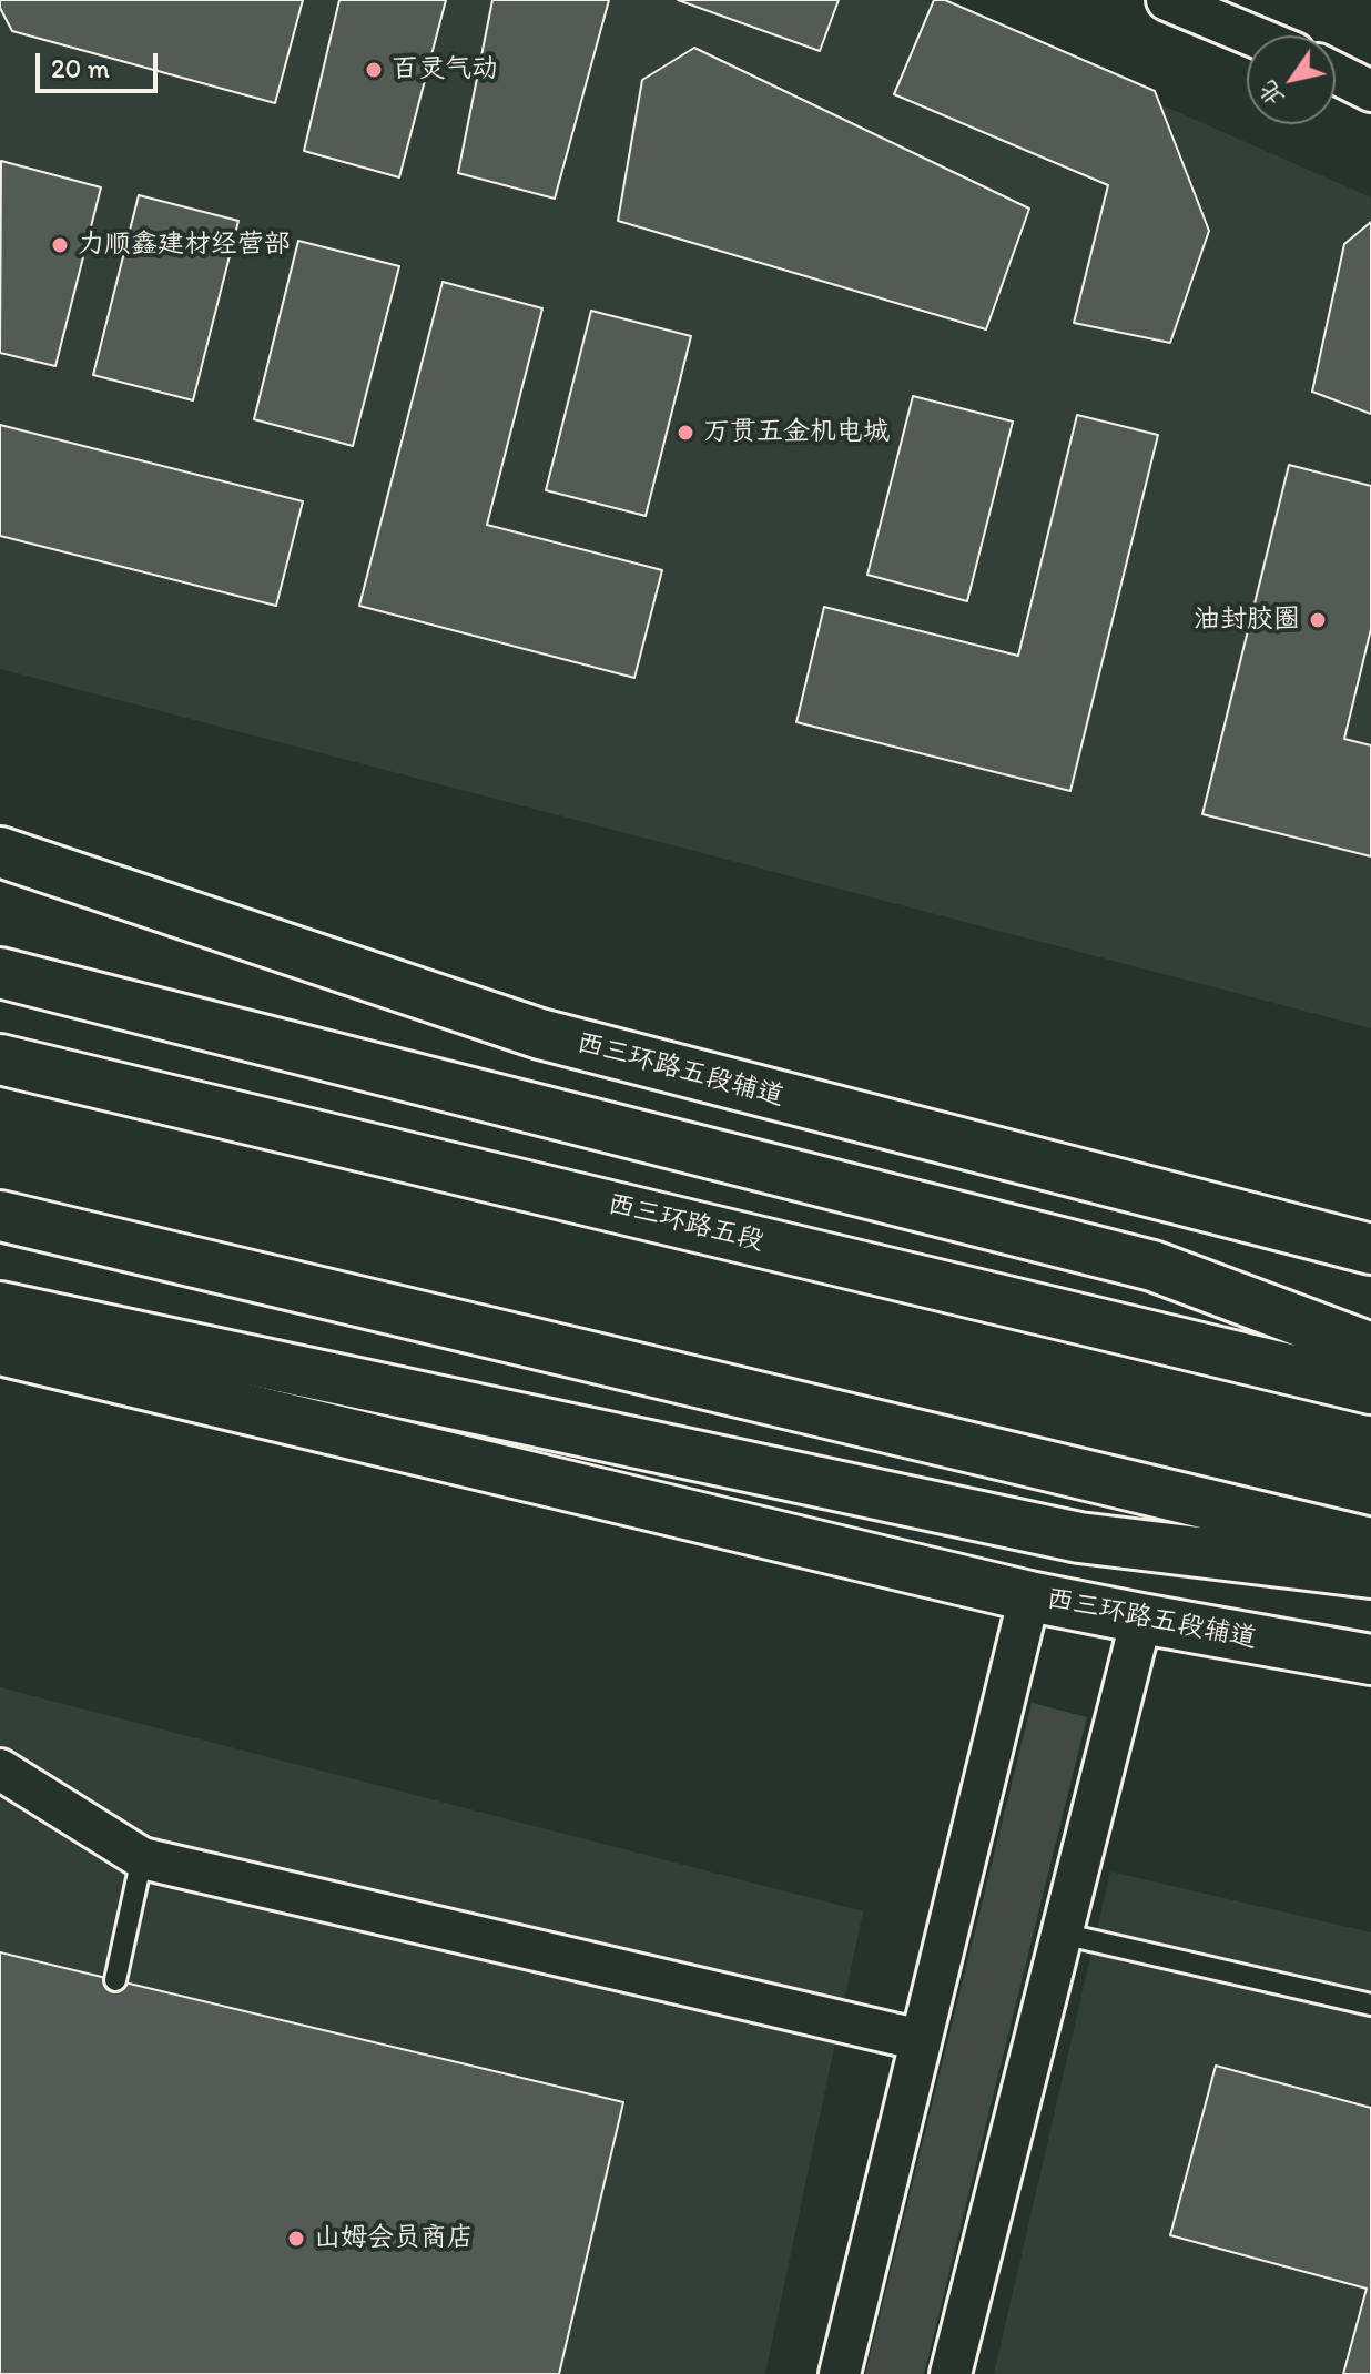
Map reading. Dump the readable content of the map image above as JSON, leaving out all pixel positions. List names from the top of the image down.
{
  "streets": {
    "main road": ["西三环路五段辅道", "西三环路五段"]
  },
  "places": [
    "百灵气动",
    "力顺鑫建材经营部",
    "万贯五金机电城",
    "油封胶圈",
    "山姆会员商店"
  ],
  "scale_bar": "20 m",
  "north": "bottom left"
}
